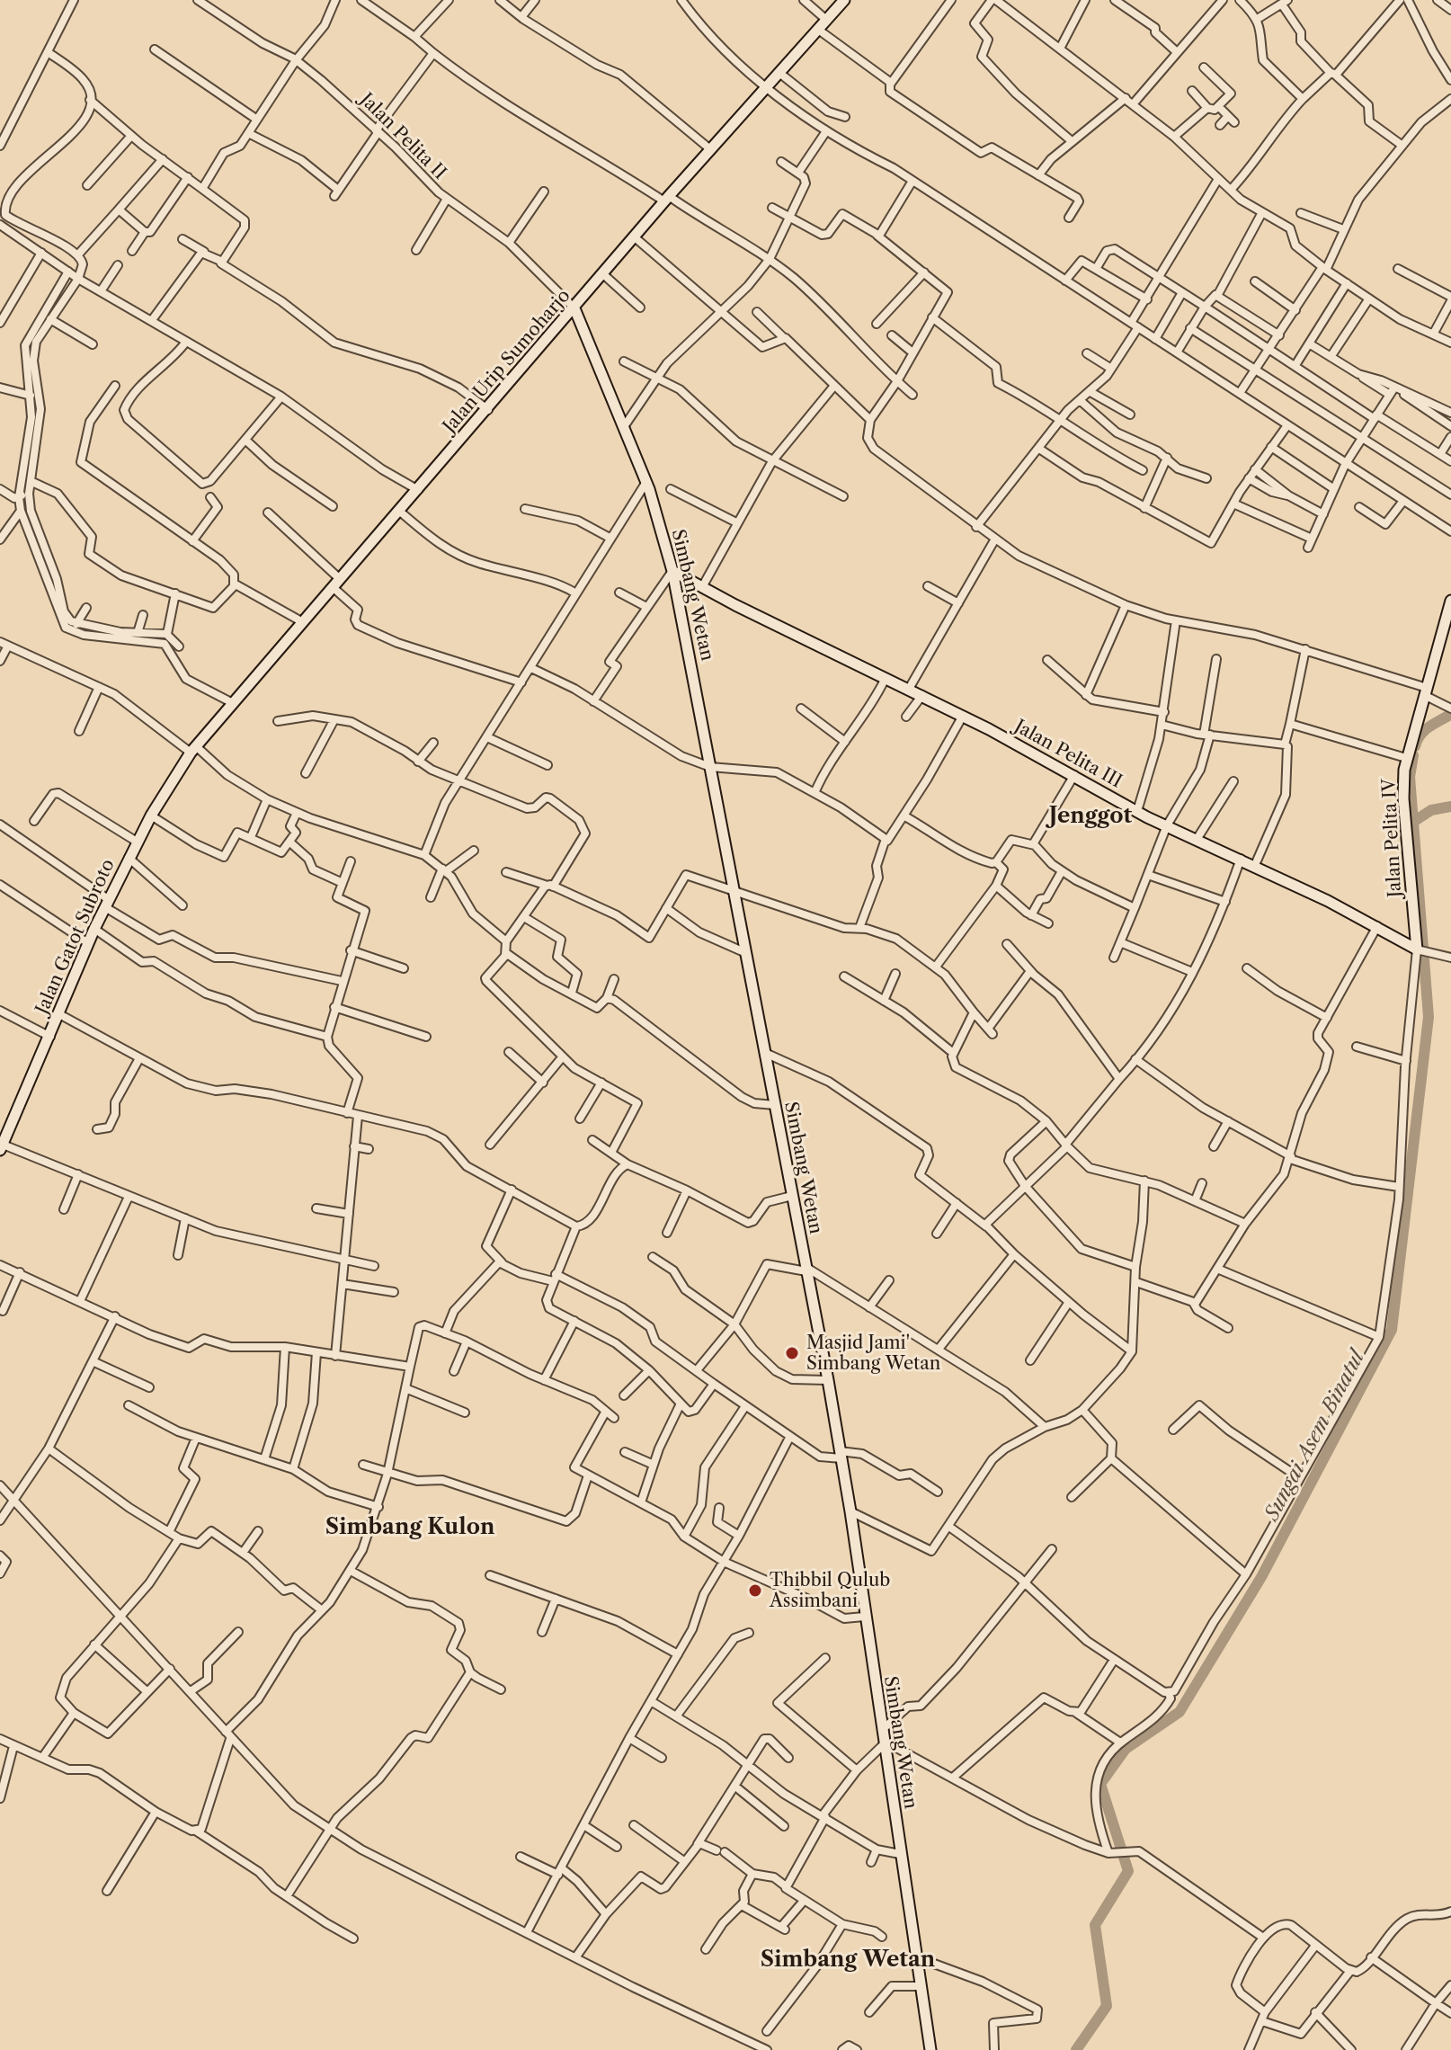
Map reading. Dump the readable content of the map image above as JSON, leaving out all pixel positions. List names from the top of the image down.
{
  "streets": {
    "street": [
      "Jalan Pelita II",
      "Jalan Urip Sumoharjo",
      "Simbang Wetan",
      "Jalan Pelita III",
      "Jalan Pelita IV",
      "Jalan Gatot Subroto"
    ]
  },
  "crossings": [
    ["Jalan Pelita II", "Jalan Urip Sumoharjo"],
    ["Jalan Pelita II", "Simbang Wetan"],
    ["Jalan Urip Sumoharjo", "Simbang Wetan"],
    ["Jalan Urip Sumoharjo", "Jalan Gatot Subroto"],
    ["Simbang Wetan", "Jalan Pelita III"],
    ["Jalan Pelita III", "Jalan Pelita IV"]
  ],
  "districts": ["Jenggot", "Simbang Kulon", "Simbang Wetan"],
  "water": ["Sungai Asem Binatul"],
  "places": ["Masjid Jami' Simbang Wetan", "Thibbil Qulub Assimbani"]
}
